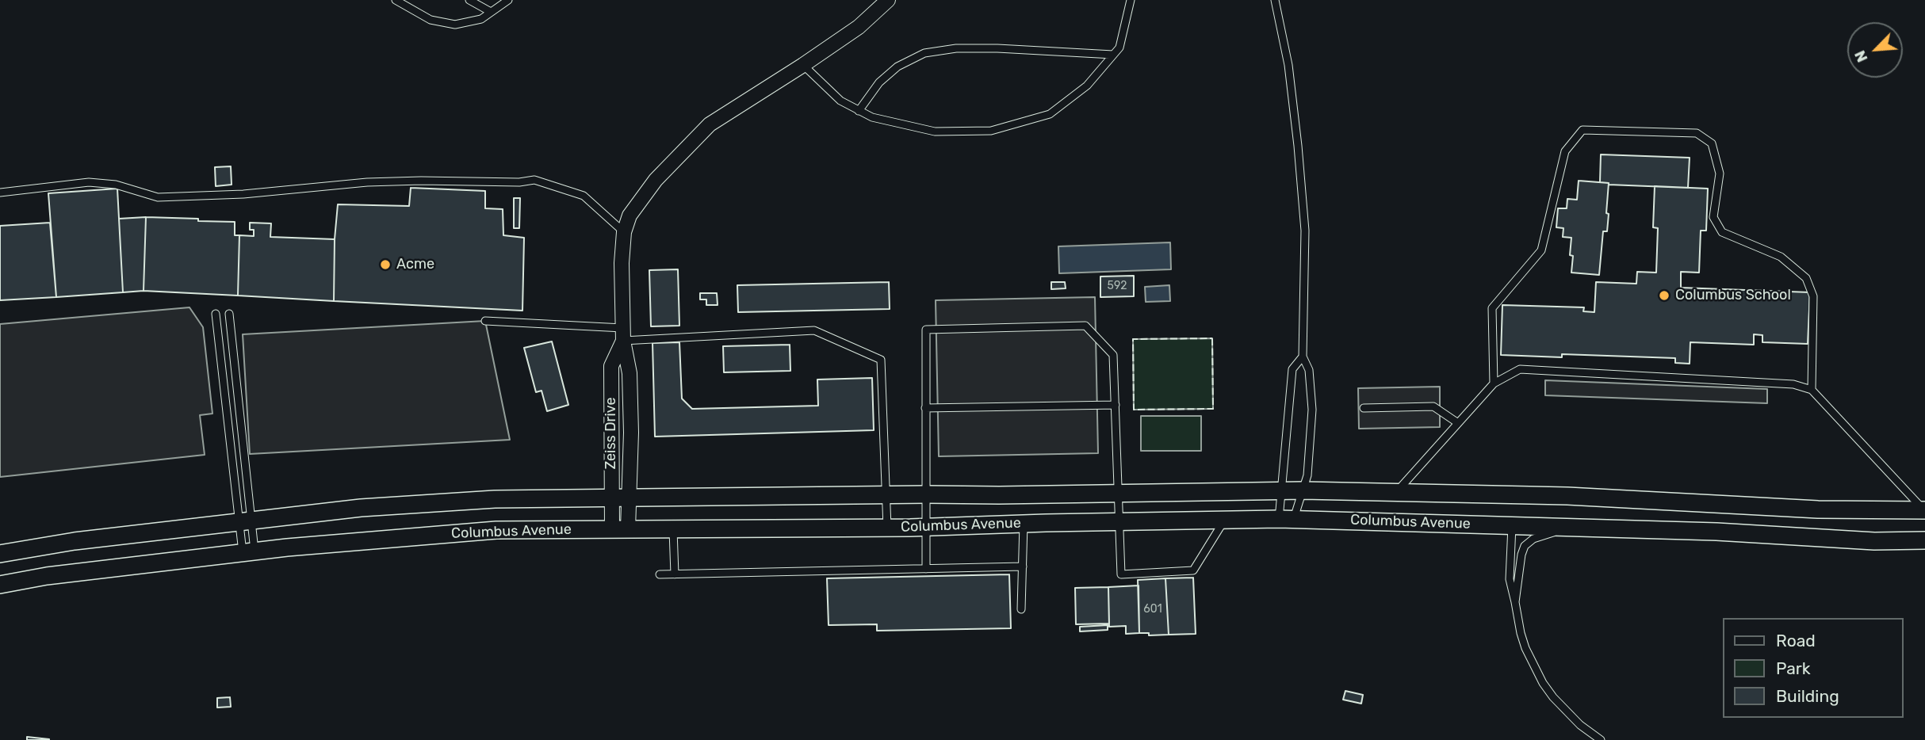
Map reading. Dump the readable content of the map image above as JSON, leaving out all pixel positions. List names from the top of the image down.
{
  "streets": {
    "street": ["Zeiss Drive", "Columbus Avenue"]
  },
  "crossings": [
    ["Zeiss Drive", "Columbus Avenue"]
  ],
  "places": ["Acme", "Columbus School"],
  "house_numbers": ["592", "601"],
  "legend": ["Road", "Park", "Building"],
  "north": "bottom left"
}
